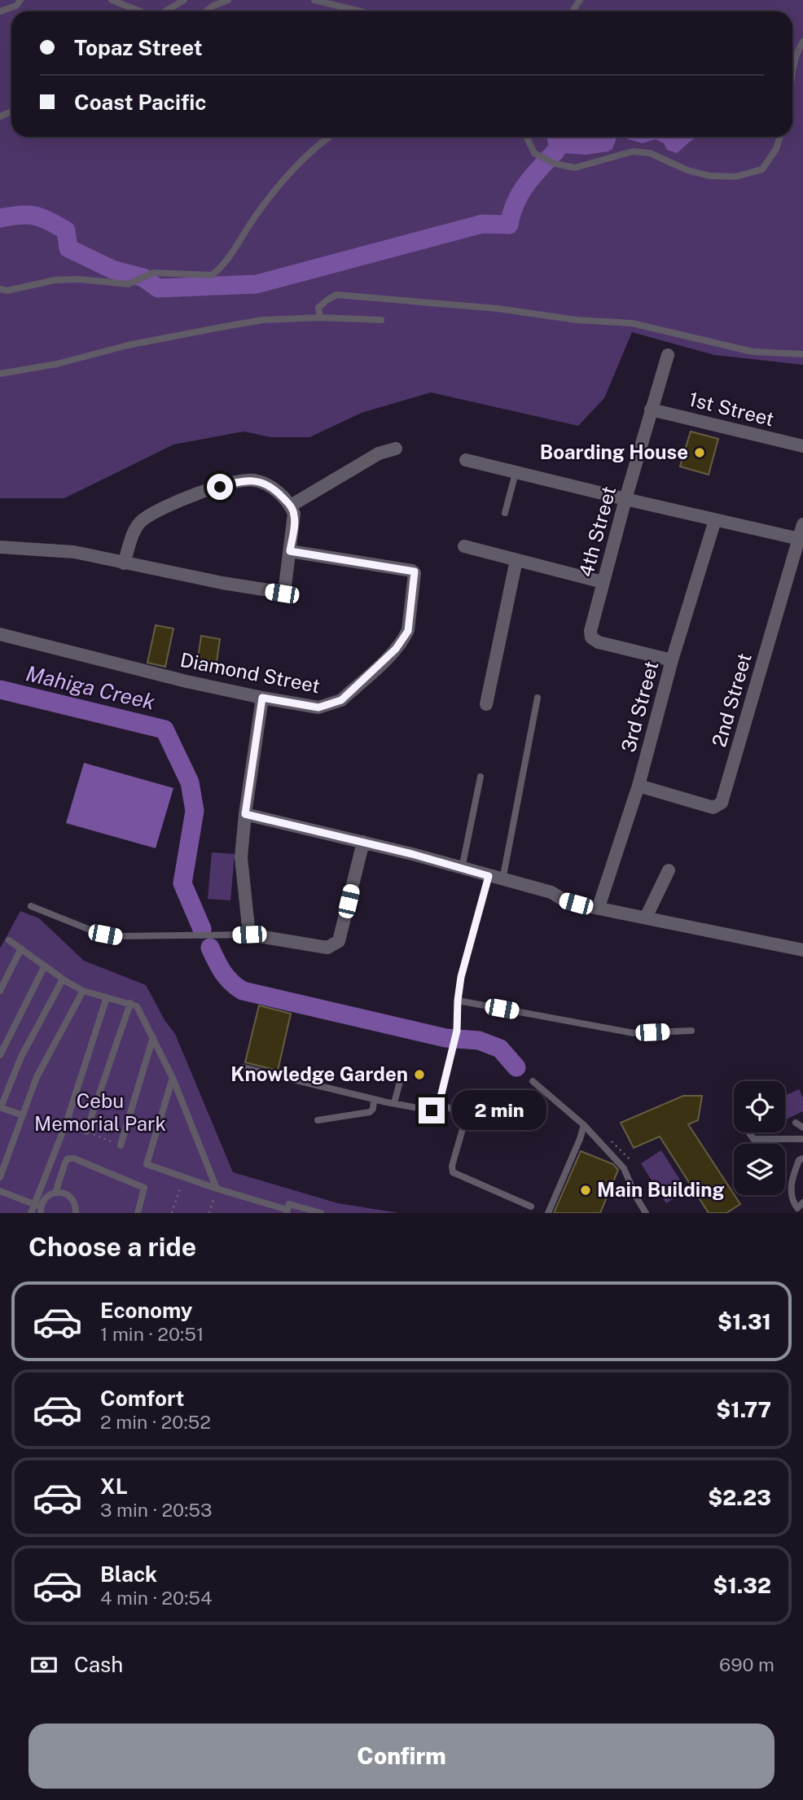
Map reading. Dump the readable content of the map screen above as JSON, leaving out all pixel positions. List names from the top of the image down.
{
  "streets": {
    "street": [
      "1st Street",
      "4th Street",
      "Diamond Street",
      "2nd Street",
      "3rd Street"
    ]
  },
  "crossings": [
    ["1st Street", "4th Street"],
    ["4th Street", "3rd Street"],
    ["2nd Street", "3rd Street"]
  ],
  "water": ["Mahiga Creek"],
  "parks": ["Cebu Memorial Park"],
  "places": ["Boarding House", "Knowledge Garden", "Main Building"],
  "page": {
    "banner": ["Topaz Street", "Coast Pacific"],
    "bubble": "2 min",
    "heading": "Choose a ride",
    "list": [
      {
        "name": "Economy",
        "note": "1 min · 20:51",
        "value": "$1.31"
      },
      {
        "name": "Comfort",
        "note": "2 min · 20:52",
        "value": "$1.77"
      },
      {
        "name": "XL",
        "note": "3 min · 20:53",
        "value": "$2.23"
      },
      {
        "name": "Black",
        "note": "4 min · 20:54",
        "value": "$1.32"
      }
    ],
    "pay": ["Cash", "690 m"],
    "buttons": "Confirm"
  }
}
